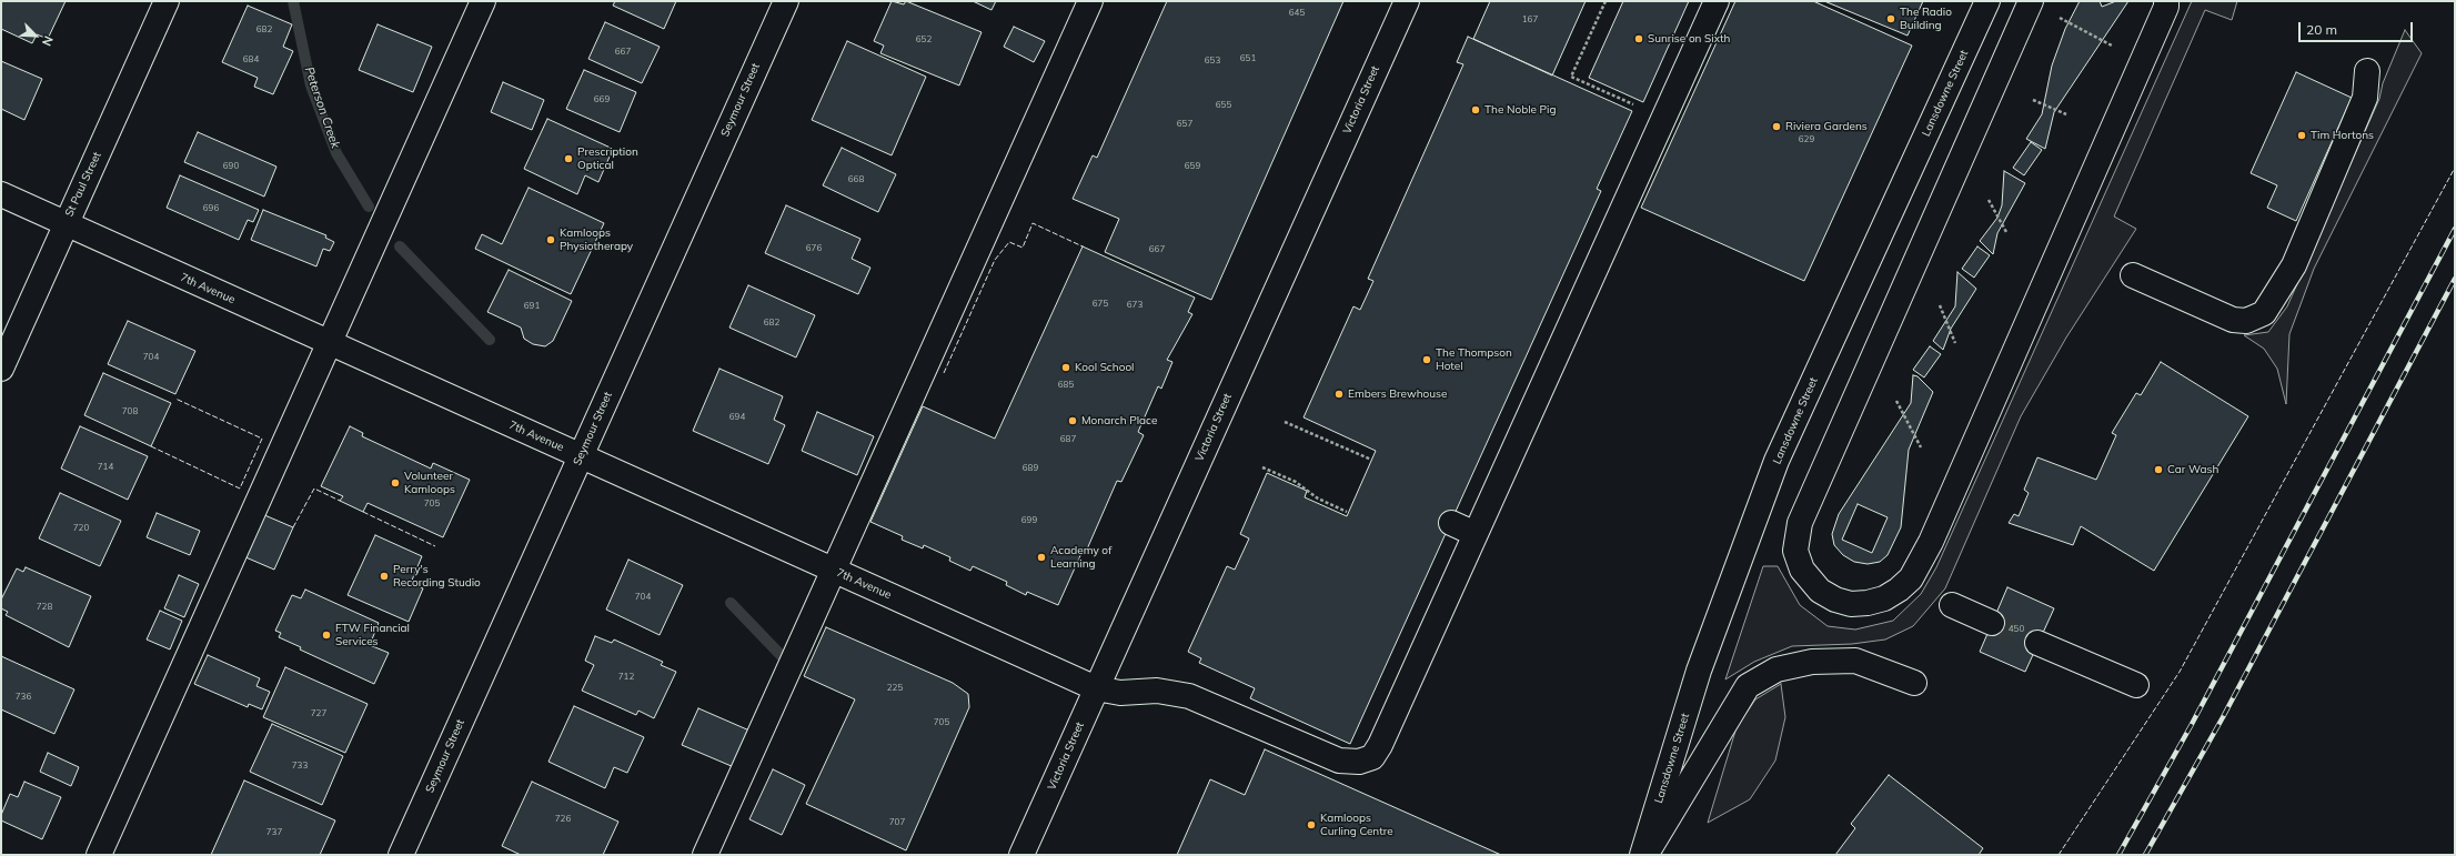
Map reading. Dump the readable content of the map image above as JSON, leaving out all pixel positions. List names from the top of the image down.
{
  "streets": {
    "street": [
      "Lansdowne Street",
      "Seymour Street",
      "Victoria Street",
      "St Paul Street",
      "7th Avenue"
    ]
  },
  "crossings": [
    ["Seymour Street", "7th Avenue"],
    ["Victoria Street", "7th Avenue"],
    ["St Paul Street", "7th Avenue"]
  ],
  "water": ["Peterson Creek"],
  "places": [
    "The Radio Building",
    "Sunrise on Sixth",
    "The Noble Pig",
    "Riviera Gardens",
    "Tim Hortons",
    "Prescription Optical",
    "Kamloops Physiotherapy",
    "The Thompson Hotel",
    "Kool School",
    "Embers Brewhouse",
    "Monarch Place",
    "Car Wash",
    "Volunteer Kamloops",
    "Academy of Learning",
    "Perry's Recording Studio",
    "FTW Financial Services",
    "Kamloops Curling Centre"
  ],
  "house_numbers": [
    "645",
    "167",
    "682",
    "652",
    "667",
    "651",
    "684",
    "653",
    "669",
    "655",
    "657",
    "629",
    "690",
    "659",
    "668",
    "696",
    "676",
    "667",
    "675",
    "673",
    "691",
    "682",
    "704",
    "685",
    "708",
    "694",
    "687",
    "714",
    "689",
    "705",
    "699",
    "720",
    "704",
    "728",
    "450",
    "712",
    "225",
    "736",
    "727",
    "705",
    "733",
    "726",
    "707",
    "737"
  ],
  "scale_bar": "20 m",
  "north": "bottom right"
}
